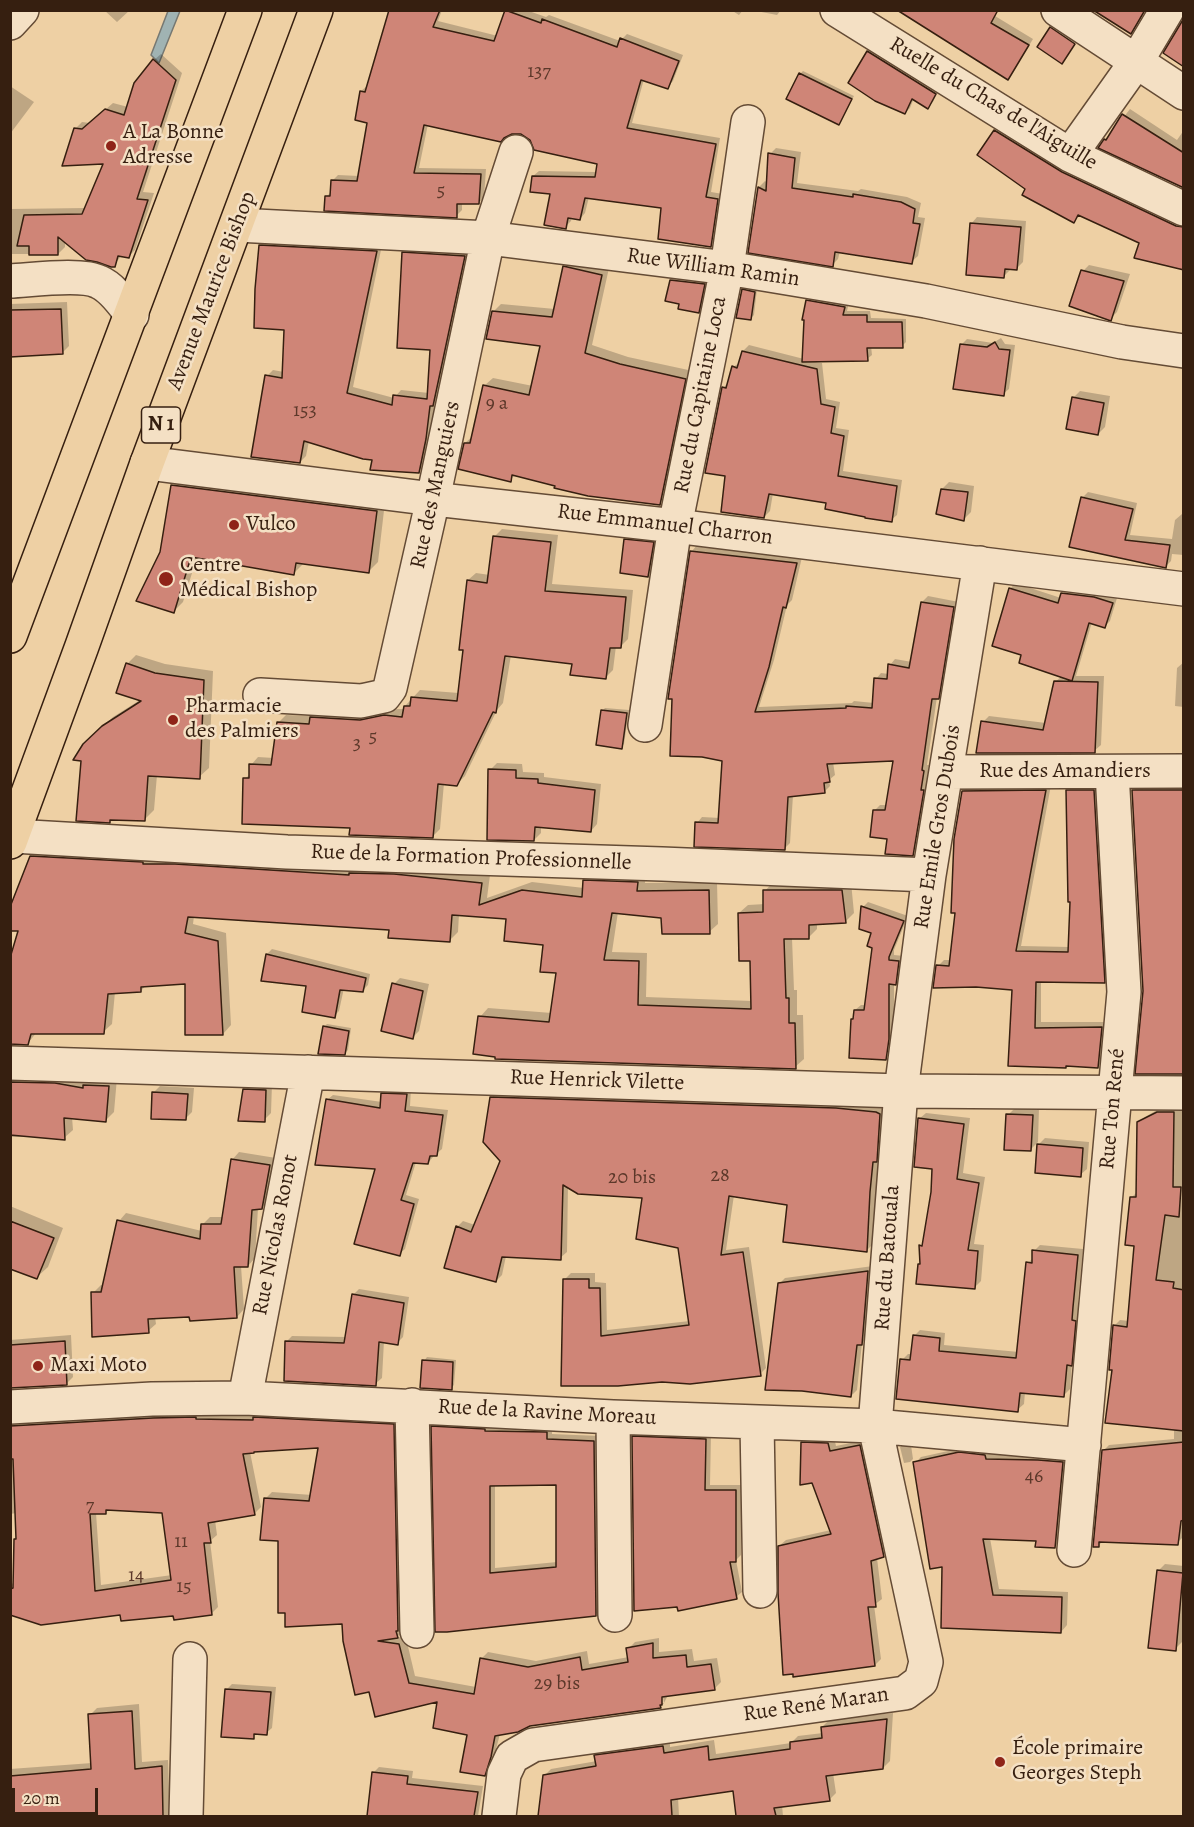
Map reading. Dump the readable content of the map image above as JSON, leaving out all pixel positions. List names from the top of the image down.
{
  "streets": {
    "main road": ["Avenue Maurice Bishop", "N 1"],
    "street": [
      "Ruelle du Chas de l'Aiguille",
      "Rue William Ramin",
      "Rue du Capitaine Loca",
      "Rue des Manguiers",
      "Rue Emmanuel Charron",
      "Rue des Amandiers",
      "Rue Emile Gros Dubois",
      "Rue de la Formation Professionnelle",
      "Rue Henrick Vilette",
      "Rue Ton René",
      "Rue Nicolas Ronot",
      "Rue du Batouala",
      "Rue de la Ravine Moreau",
      "Rue René Maran"
    ]
  },
  "crossings": [
    ["Rue William Ramin", "Avenue Maurice Bishop"],
    ["Rue William Ramin", "Rue du Capitaine Loca"],
    ["Rue William Ramin", "Rue des Manguiers"],
    ["Avenue Maurice Bishop", "Rue Emmanuel Charron"],
    ["Avenue Maurice Bishop", "Rue de la Formation Professionnelle"],
    ["Rue du Capitaine Loca", "Rue Emmanuel Charron"],
    ["Rue des Manguiers", "Rue Emmanuel Charron"],
    ["Rue Emmanuel Charron", "Rue Emile Gros Dubois"],
    ["Rue des Amandiers", "Rue Emile Gros Dubois"],
    ["Rue des Amandiers", "Rue Ton René"],
    ["Rue Emile Gros Dubois", "Rue de la Formation Professionnelle"],
    ["Rue Emile Gros Dubois", "Rue Henrick Vilette"],
    ["Rue Emile Gros Dubois", "Rue du Batouala"],
    ["Rue Henrick Vilette", "Rue Ton René"],
    ["Rue Henrick Vilette", "Rue Nicolas Ronot"],
    ["Rue Henrick Vilette", "Rue du Batouala"],
    ["Rue Ton René", "Rue de la Ravine Moreau"],
    ["Rue Nicolas Ronot", "Rue de la Ravine Moreau"],
    ["Rue du Batouala", "Rue de la Ravine Moreau"],
    ["Rue du Batouala", "Rue René Maran"],
    ["Rue de la Ravine Moreau", "Rue René Maran"]
  ],
  "places": [
    "A La Bonne Adresse",
    "Vulco",
    "Centre Médical Bishop",
    "Pharmacie des Palmiers",
    "Maxi Moto",
    "École primaire Georges Steph"
  ],
  "house_numbers": [
    "137",
    "5",
    "9 a",
    "153",
    "5",
    "3",
    "28",
    "20 bis",
    "46",
    "7",
    "11",
    "14",
    "15",
    "29 bis"
  ],
  "scale_bar": "20 m"
}
